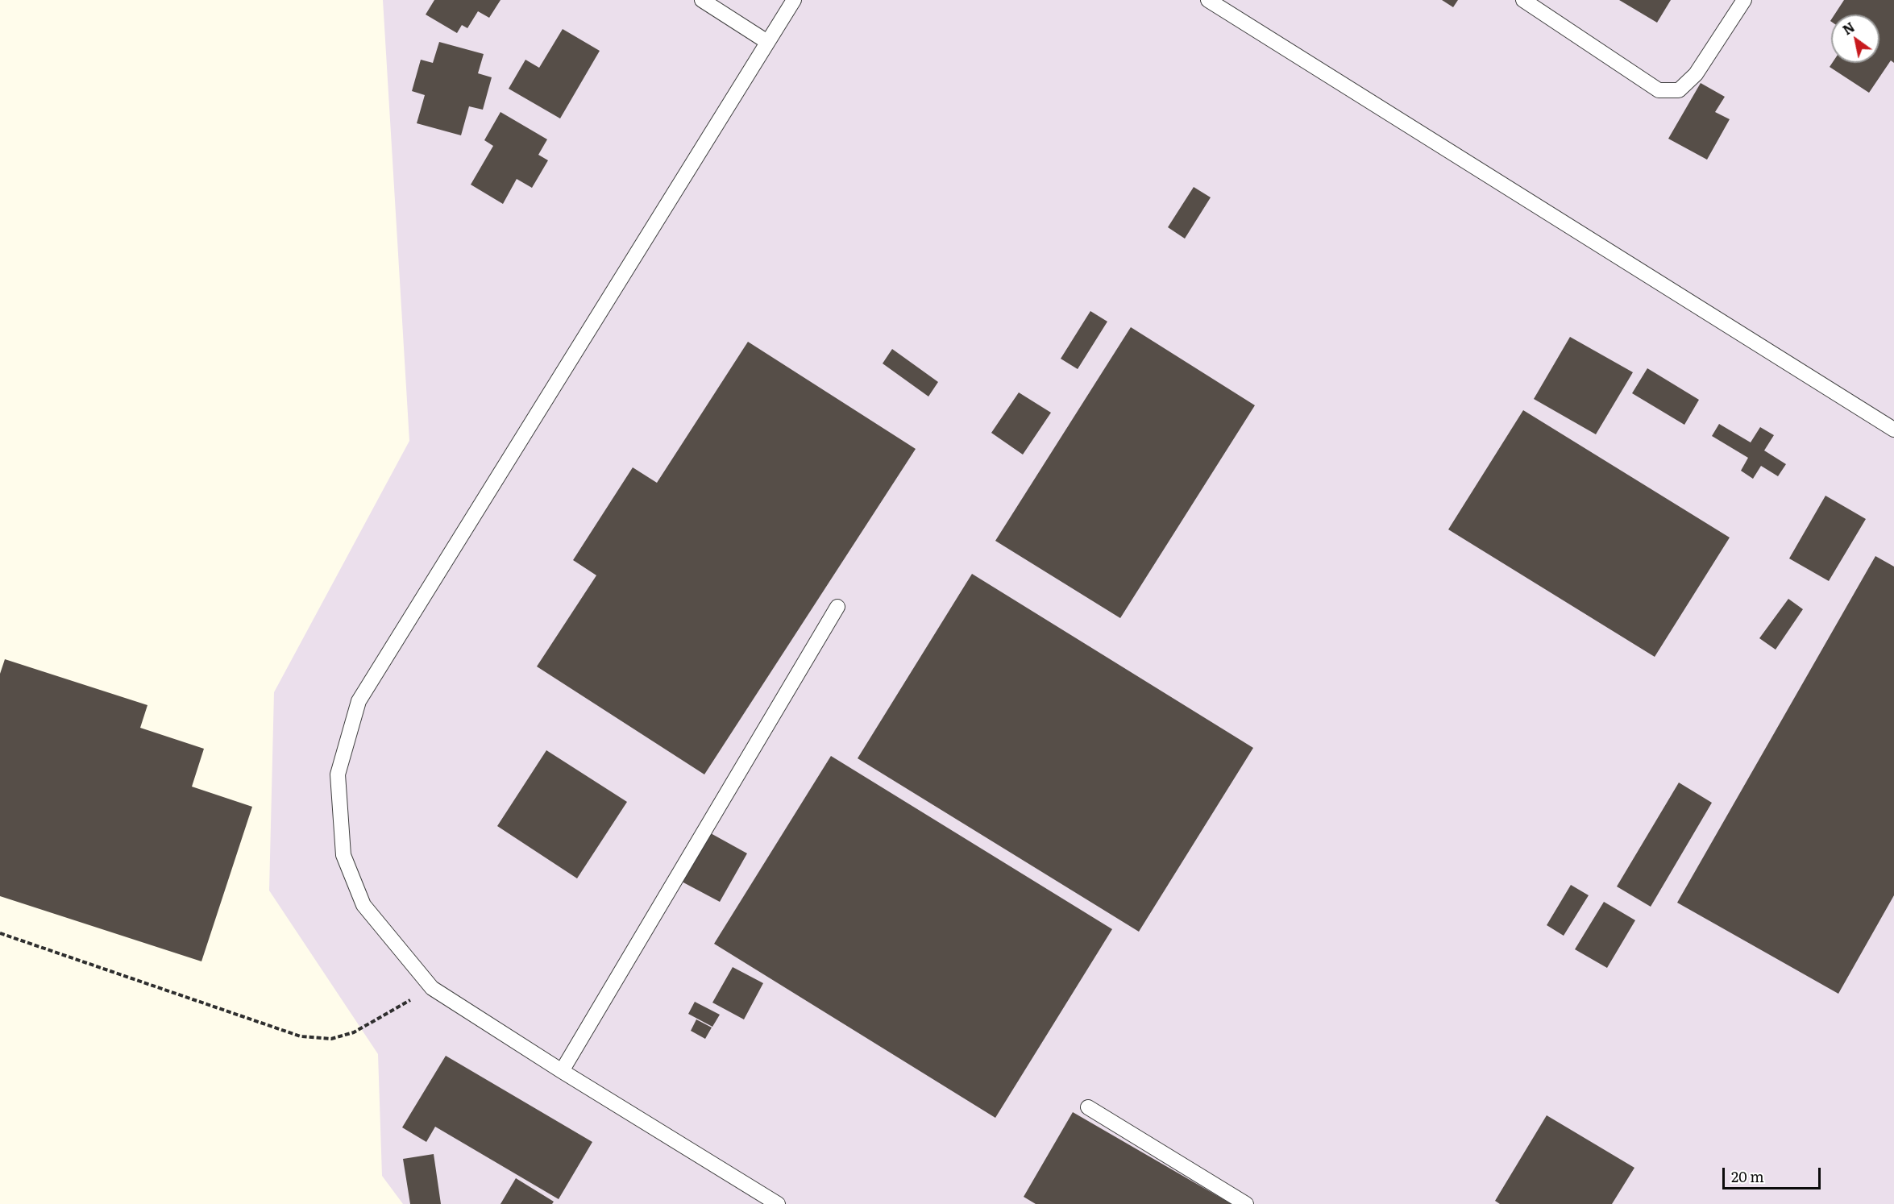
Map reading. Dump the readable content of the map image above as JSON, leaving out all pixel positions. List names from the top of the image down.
{
  "scale_bar": "20 m",
  "north": "top left"
}
